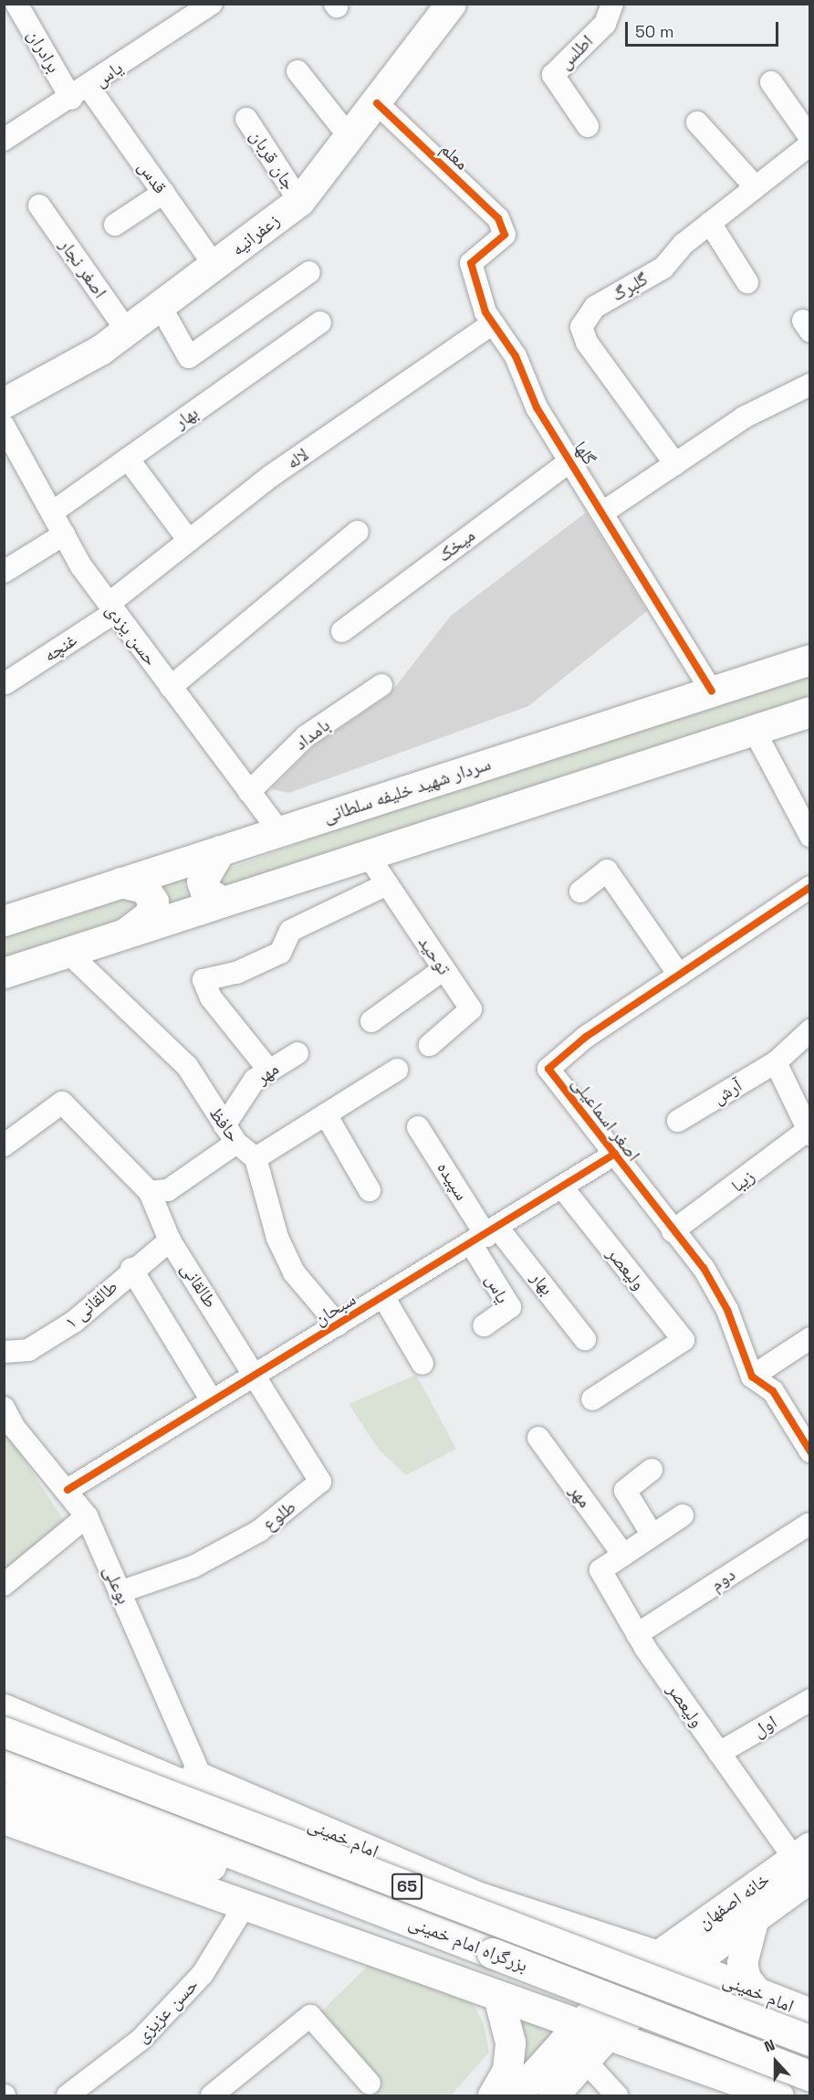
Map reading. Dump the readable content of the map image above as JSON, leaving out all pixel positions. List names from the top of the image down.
{
  "streets": {
    "main road": [
      "زعفرانیه",
      "سردار شهید خلیفه سلطانی",
      "امام خمینی",
      "65",
      "خانه اصفهان",
      "بزرگراه امام خمینی"
    ],
    "street": [
      "برادران",
      "اطلس",
      "یاس",
      "معلم",
      "جان قربان",
      "قدس",
      "اصغر نجار",
      "گلبرگ",
      "بهار",
      "گلها",
      "لاله",
      "میخک",
      "حسن یزدی",
      "غنچه",
      "بامداد",
      "توحید",
      "مهر",
      "آرش",
      "اصغر اسماعیلی",
      "حافظ",
      "سپیده",
      "زیبا",
      "ولیعصر",
      "طالقانی",
      "طالقانی ۱",
      "سبحان",
      "طلوع",
      "دوم",
      "بوعلی",
      "اول",
      "حسن عزیزی"
    ]
  },
  "crossings": [
    ["برادران", "یاس"],
    ["برادران", "قدس"],
    ["یاس", "قدس"],
    ["یاس", "بهار"],
    ["یاس", "سپیده"],
    ["یاس", "سبحان"],
    ["معلم", "زعفرانیه"],
    ["معلم", "گلها"],
    ["جان قربان", "زعفرانیه"],
    ["قدس", "زعفرانیه"],
    ["زعفرانیه", "اصغر نجار"],
    ["بهار", "حسن یزدی"],
    ["بهار", "سپیده"],
    ["بهار", "سبحان"],
    ["گلها", "لاله"],
    ["گلها", "میخک"],
    ["گلها", "سردار شهید خلیفه سلطانی"],
    ["لاله", "حسن یزدی"],
    ["لاله", "غنچه"],
    ["حسن یزدی", "غنچه"],
    ["حسن یزدی", "بامداد"],
    ["حسن یزدی", "سردار شهید خلیفه سلطانی"],
    ["مهر", "حافظ"],
    ["مهر", "ولیعصر"],
    ["اصغر اسماعیلی", "زیبا"],
    ["اصغر اسماعیلی", "سبحان"],
    ["سپیده", "سبحان"],
    ["ولیعصر", "سبحان"],
    ["ولیعصر", "دوم"],
    ["ولیعصر", "اول"],
    ["ولیعصر", "خانه اصفهان"],
    ["طالقانی", "طالقانی ۱"],
    ["طالقانی", "سبحان"],
    ["طالقانی", "طلوع"],
    ["سبحان", "طلوع"],
    ["سبحان", "بوعلی"],
    ["طلوع", "بوعلی"],
    ["بوعلی", "امام خمینی"],
    ["امام خمینی", "خانه اصفهان"]
  ],
  "scale_bar": "50 m",
  "north": "top"
}
